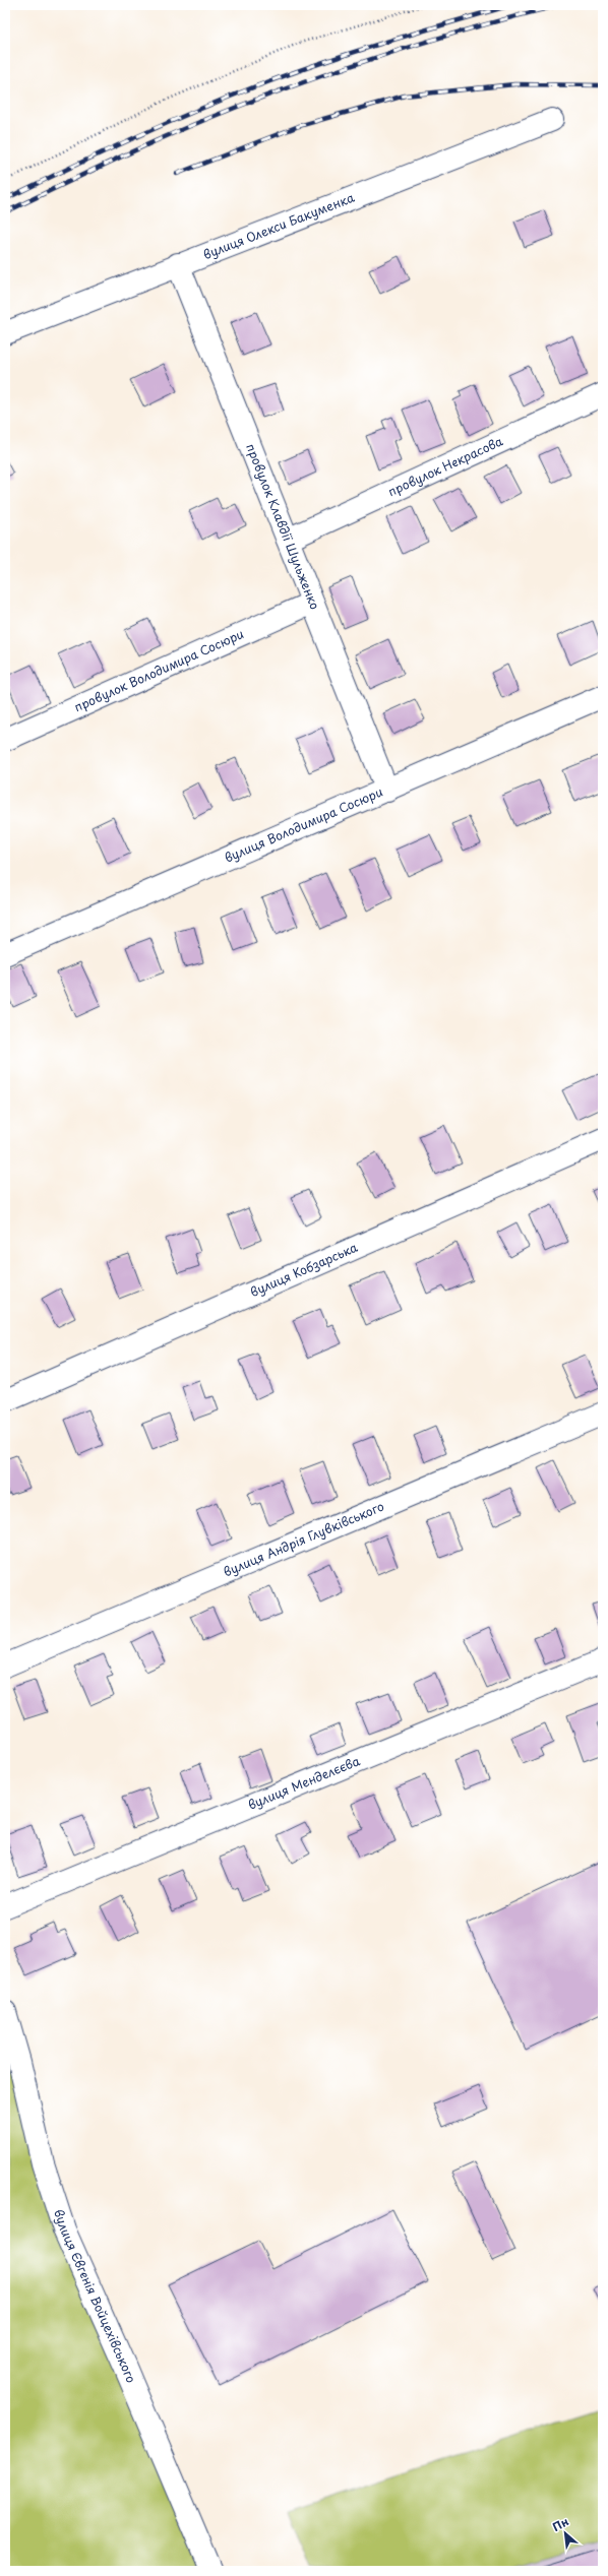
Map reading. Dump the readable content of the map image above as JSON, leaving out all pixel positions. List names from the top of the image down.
{
  "streets": {
    "street": [
      "вулиця Олекси Бакуменка",
      "провулок Некрасова",
      "провулок Клавдії Шульженко",
      "провулок Володимира Сосюри",
      "вулиця Володимира Сосюри",
      "вулиця Кобзарська",
      "вулиця Андрія Глувківського",
      "вулиця Менделєєва",
      "вулиця Євгенія Войцехівського"
    ]
  },
  "crossings": [
    ["вулиця Олекси Бакуменка", "провулок Клавдії Шульженко"],
    ["провулок Некрасова", "провулок Клавдії Шульженко"],
    ["провулок Клавдії Шульженко", "провулок Володимира Сосюри"],
    ["провулок Клавдії Шульженко", "вулиця Володимира Сосюри"]
  ],
  "north": "top left"
}
